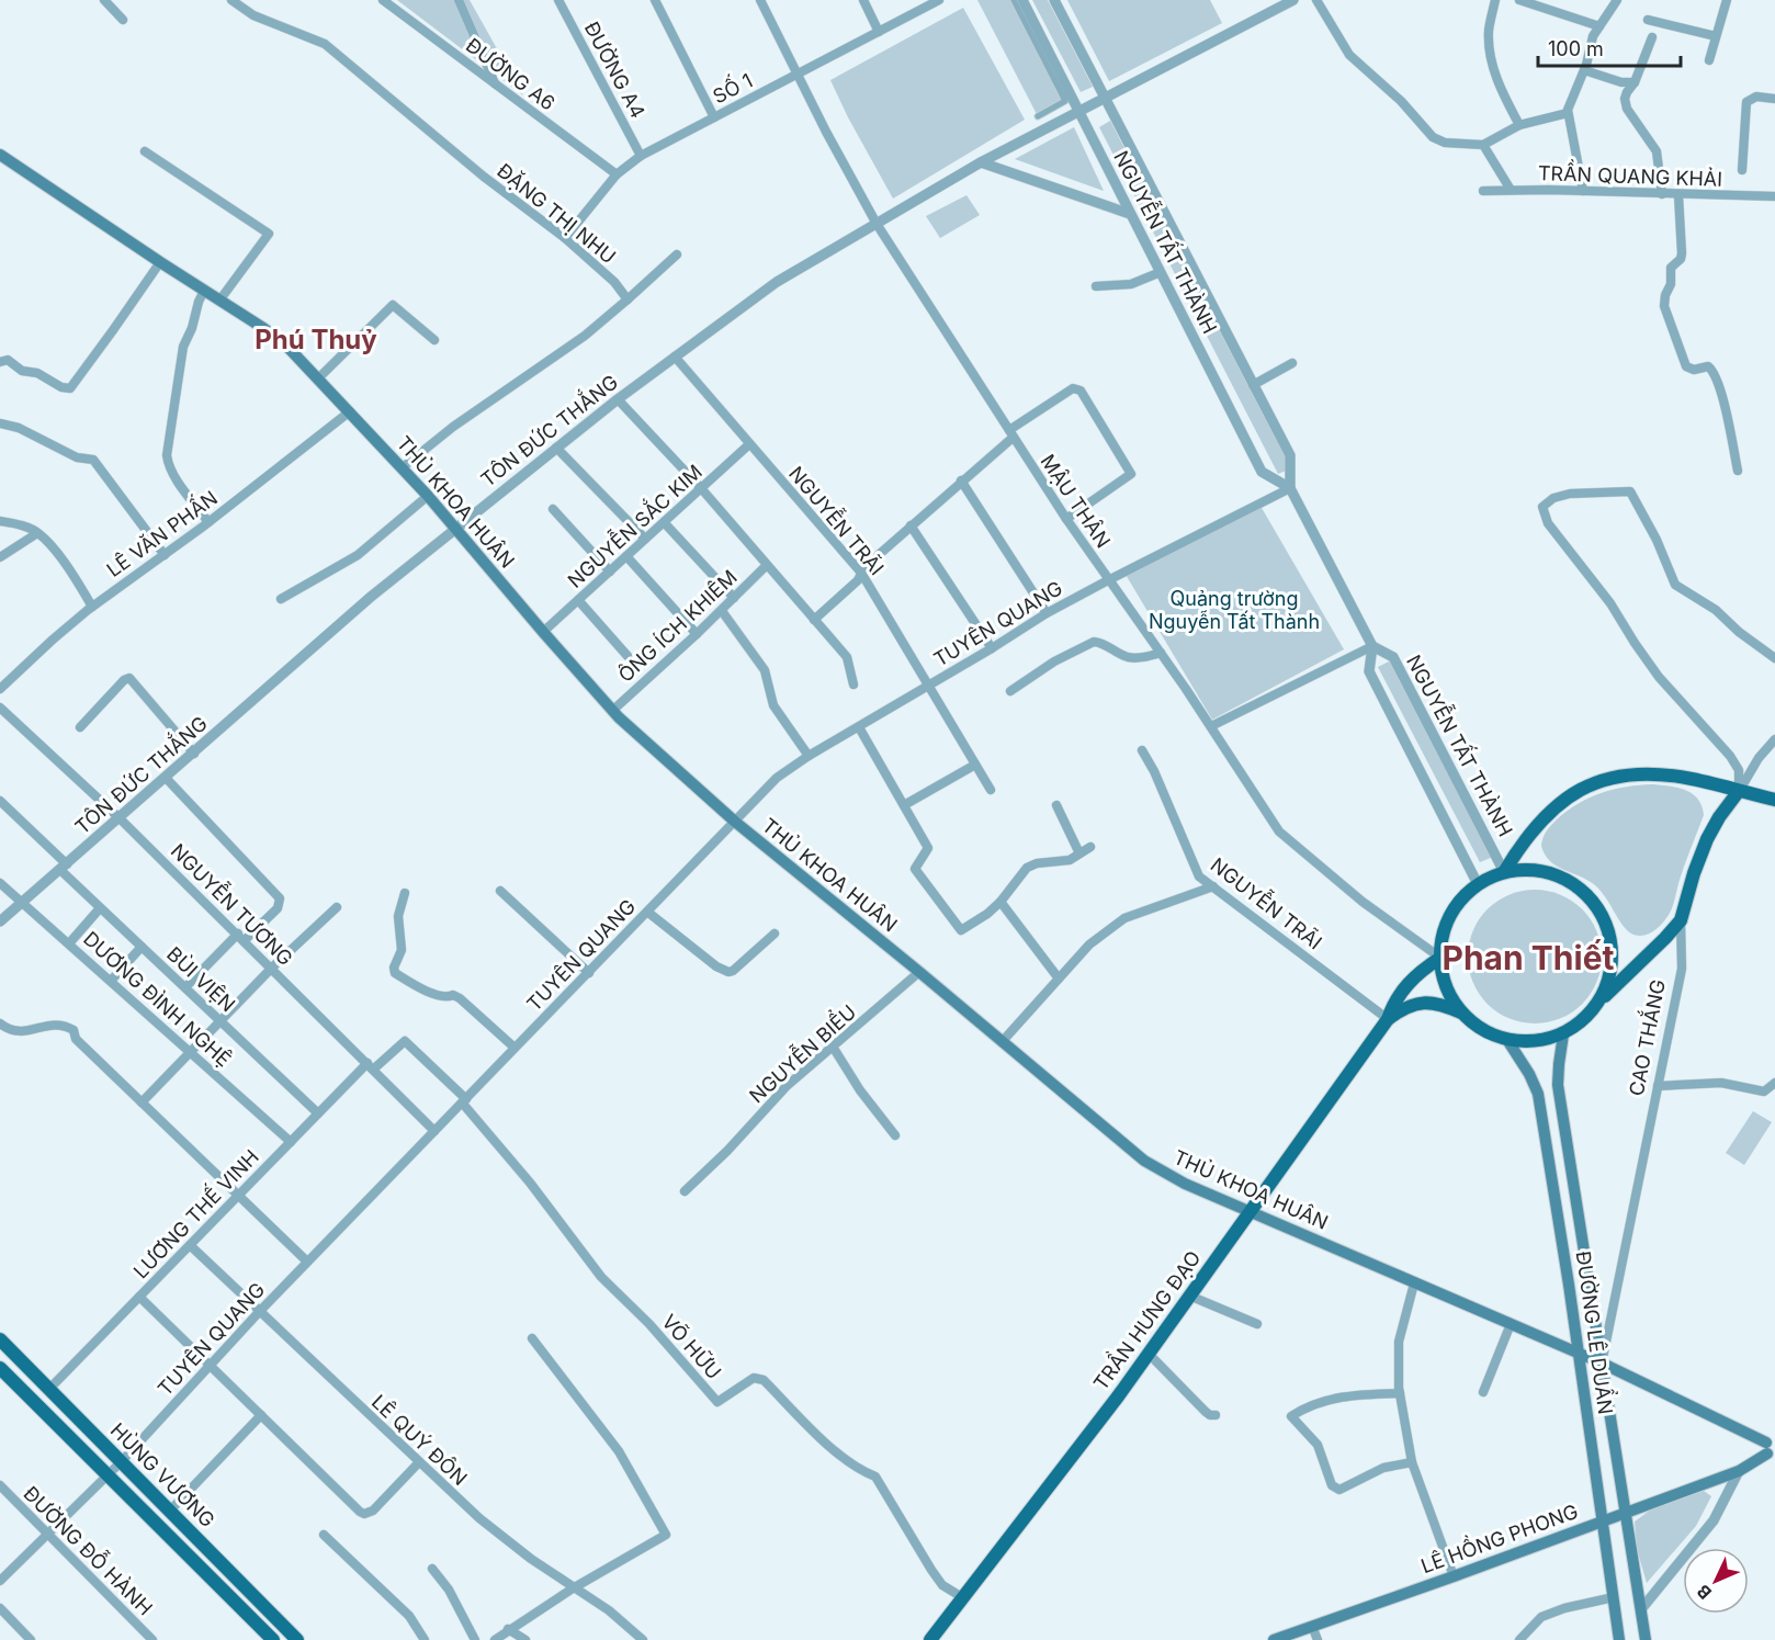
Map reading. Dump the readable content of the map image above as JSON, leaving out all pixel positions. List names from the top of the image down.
{
  "streets": {
    "main road": [
      "THỦ KHOA HUÂN",
      "CAO THẮNG",
      "TRẦN HƯNG ĐẠO",
      "ĐƯỜNG LÊ DUẨN",
      "HÙNG VƯƠNG",
      "LÊ HỒNG PHONG"
    ],
    "street": [
      "ĐƯỜNG A4",
      "ĐƯỜNG A6",
      "SỐ 1",
      "TRẦN QUANG KHẢI",
      "ĐẶNG THỊ NHU",
      "NGUYỄN TẤT THÀNH",
      "TÔN ĐỨC THẮNG",
      "MẬU THÂN",
      "NGUYỄN TRÃI",
      "NGUYỄN SẮC KIM",
      "LÊ VĂN PHẤN",
      "TUYÊN QUANG",
      "ÔNG ÍCH KHIÊM",
      "NGUYỄN TƯƠNG",
      "BÙI VIỆN",
      "DƯƠNG ĐÌNH NGHỆ",
      "NGUYỄN BIỂU",
      "LƯƠNG THẾ VINH",
      "VÕ HỮU",
      "LÊ QUÝ ĐÔN",
      "ĐƯỜNG ĐỖ HÀNH"
    ]
  },
  "crossings": [
    ["ĐƯỜNG A4", "SỐ 1"],
    ["ĐƯỜNG A6", "SỐ 1"],
    ["SỐ 1", "ĐẶNG THỊ NHU"],
    ["SỐ 1", "MẬU THÂN"],
    ["NGUYỄN TẤT THÀNH", "TÔN ĐỨC THẮNG"],
    ["NGUYỄN TẤT THÀNH", "MẬU THÂN"],
    ["NGUYỄN TẤT THÀNH", "TUYÊN QUANG"],
    ["NGUYỄN TẤT THÀNH", "TRẦN HƯNG ĐẠO"],
    ["NGUYỄN TẤT THÀNH", "ĐƯỜNG LÊ DUẨN"],
    ["TÔN ĐỨC THẮNG", "MẬU THÂN"],
    ["TÔN ĐỨC THẮNG", "THỦ KHOA HUÂN"],
    ["TÔN ĐỨC THẮNG", "NGUYỄN TRÃI"],
    ["TÔN ĐỨC THẮNG", "NGUYỄN TƯƠNG"],
    ["TÔN ĐỨC THẮNG", "BÙI VIỆN"],
    ["TÔN ĐỨC THẮNG", "DƯƠNG ĐÌNH NGHỆ"],
    ["MẬU THÂN", "TUYÊN QUANG"],
    ["MẬU THÂN", "TRẦN HƯNG ĐẠO"],
    ["MẬU THÂN", "ĐƯỜNG LÊ DUẨN"],
    ["THỦ KHOA HUÂN", "NGUYỄN SẮC KIM"],
    ["THỦ KHOA HUÂN", "LÊ VĂN PHẤN"],
    ["THỦ KHOA HUÂN", "TUYÊN QUANG"],
    ["THỦ KHOA HUÂN", "ÔNG ÍCH KHIÊM"],
    ["THỦ KHOA HUÂN", "CAO THẮNG"],
    ["THỦ KHOA HUÂN", "NGUYỄN BIỂU"],
    ["THỦ KHOA HUÂN", "TRẦN HƯNG ĐẠO"],
    ["THỦ KHOA HUÂN", "ĐƯỜNG LÊ DUẨN"],
    ["THỦ KHOA HUÂN", "LÊ HỒNG PHONG"],
    ["NGUYỄN TRÃI", "NGUYỄN SẮC KIM"],
    ["NGUYỄN TRÃI", "TUYÊN QUANG"],
    ["NGUYỄN TRÃI", "TRẦN HƯNG ĐẠO"],
    ["TUYÊN QUANG", "NGUYỄN TƯƠNG"],
    ["TUYÊN QUANG", "LƯƠNG THẾ VINH"],
    ["TUYÊN QUANG", "VÕ HỮU"],
    ["TUYÊN QUANG", "LÊ QUÝ ĐÔN"],
    ["TUYÊN QUANG", "HÙNG VƯƠNG"],
    ["TUYÊN QUANG", "ĐƯỜNG ĐỖ HÀNH"],
    ["NGUYỄN TƯƠNG", "LƯƠNG THẾ VINH"],
    ["BÙI VIỆN", "LƯƠNG THẾ VINH"],
    ["DƯƠNG ĐÌNH NGHỆ", "LƯƠNG THẾ VINH"],
    ["CAO THẮNG", "ĐƯỜNG LÊ DUẨN"],
    ["LƯƠNG THẾ VINH", "VÕ HỮU"],
    ["LƯƠNG THẾ VINH", "LÊ QUÝ ĐÔN"],
    ["LƯƠNG THẾ VINH", "HÙNG VƯƠNG"],
    ["TRẦN HƯNG ĐẠO", "ĐƯỜNG LÊ DUẨN"],
    ["TRẦN HƯNG ĐẠO", "VÕ HỮU"],
    ["ĐƯỜNG LÊ DUẨN", "LÊ HỒNG PHONG"]
  ],
  "districts": ["Phú Thuỷ", "Phan Thiết"],
  "parks": ["Quảng trường Nguyễn Tất Thành"],
  "scale_bar": "100 m",
  "north": "bottom left"
}
